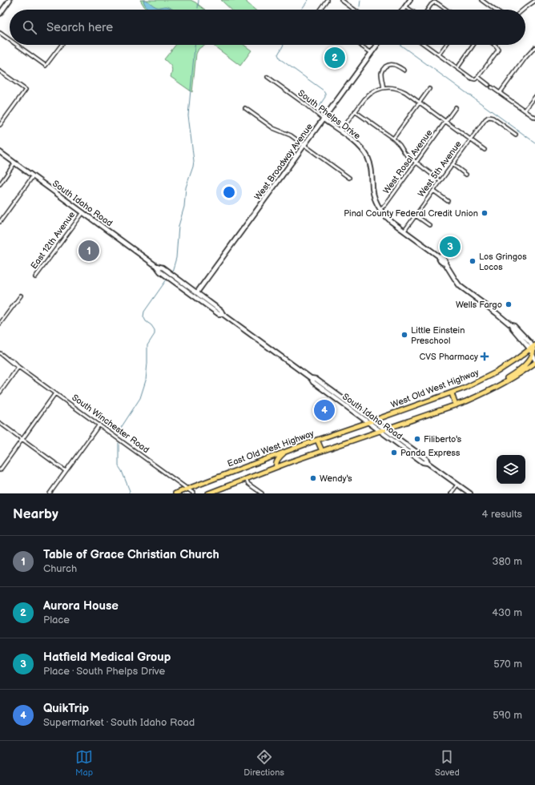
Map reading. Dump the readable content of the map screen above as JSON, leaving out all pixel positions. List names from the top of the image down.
{
  "streets": {
    "main road": [
      "South Phelps Drive",
      "West Broadway Avenue",
      "South Idaho Road",
      "West Old West Highway",
      "East Old West Highway"
    ],
    "street": [
      "West Rosal Avenue",
      "West 5th Avenue",
      "East 12th Avenue",
      "South Winchester Road"
    ]
  },
  "crossings": [
    ["South Phelps Drive", "West Broadway Avenue"],
    ["South Phelps Drive", "West Rosal Avenue"],
    ["South Phelps Drive", "West 5th Avenue"],
    ["South Phelps Drive", "West Old West Highway"],
    ["West Broadway Avenue", "South Idaho Road"],
    ["South Idaho Road", "East 12th Avenue"],
    ["South Idaho Road", "West Old West Highway"],
    ["South Idaho Road", "East Old West Highway"],
    ["West Old West Highway", "East Old West Highway"],
    ["South Winchester Road", "East Old West Highway"]
  ],
  "places": {
    "other": [
      "Pinal County Federal Credit Union",
      "Los Gringos Locos",
      "Wells Fargo",
      "Little Einstein Preschool",
      "Filiberto's",
      "Panda Express",
      "Wendy's"
    ],
    "health": ["CVS Pharmacy"]
  },
  "page": {
    "search": "Search here",
    "pins": [
      "2",
      "3",
      "1",
      "4"
    ],
    "heading": ["Nearby", "4 results"],
    "list": [
      {
        "mark": "1",
        "name": "Table of Grace Christian Church",
        "note": "Church",
        "value": "380 m"
      },
      {
        "mark": "2",
        "name": "Aurora House",
        "note": "Place",
        "value": "430 m"
      },
      {
        "mark": "3",
        "name": "Hatfield Medical Group",
        "note": "Place · South Phelps Drive",
        "value": "570 m"
      },
      {
        "mark": "4",
        "name": "QuikTrip",
        "note": "Supermarket · South Idaho Road",
        "value": "590 m"
      }
    ],
    "nav": ["Map", "Directions", "Saved"]
  }
}
